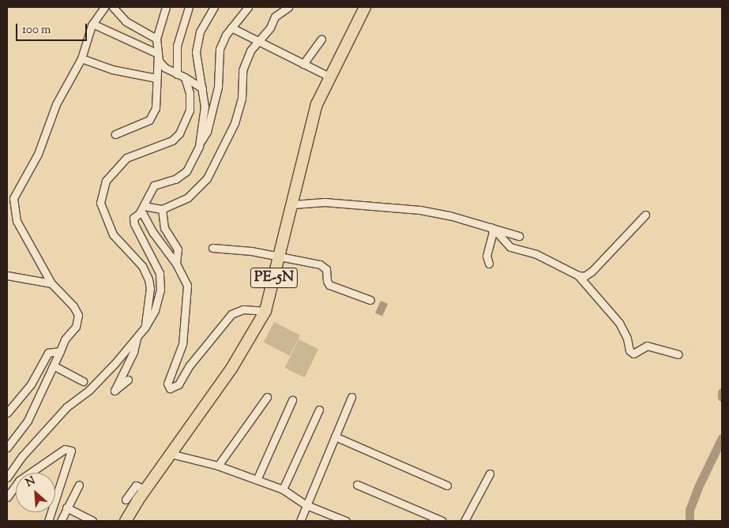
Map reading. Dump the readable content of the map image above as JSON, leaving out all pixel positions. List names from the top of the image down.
{
  "streets": {
    "highway": ["PE-5N"]
  },
  "scale_bar": "100 m",
  "north": "top left"
}
